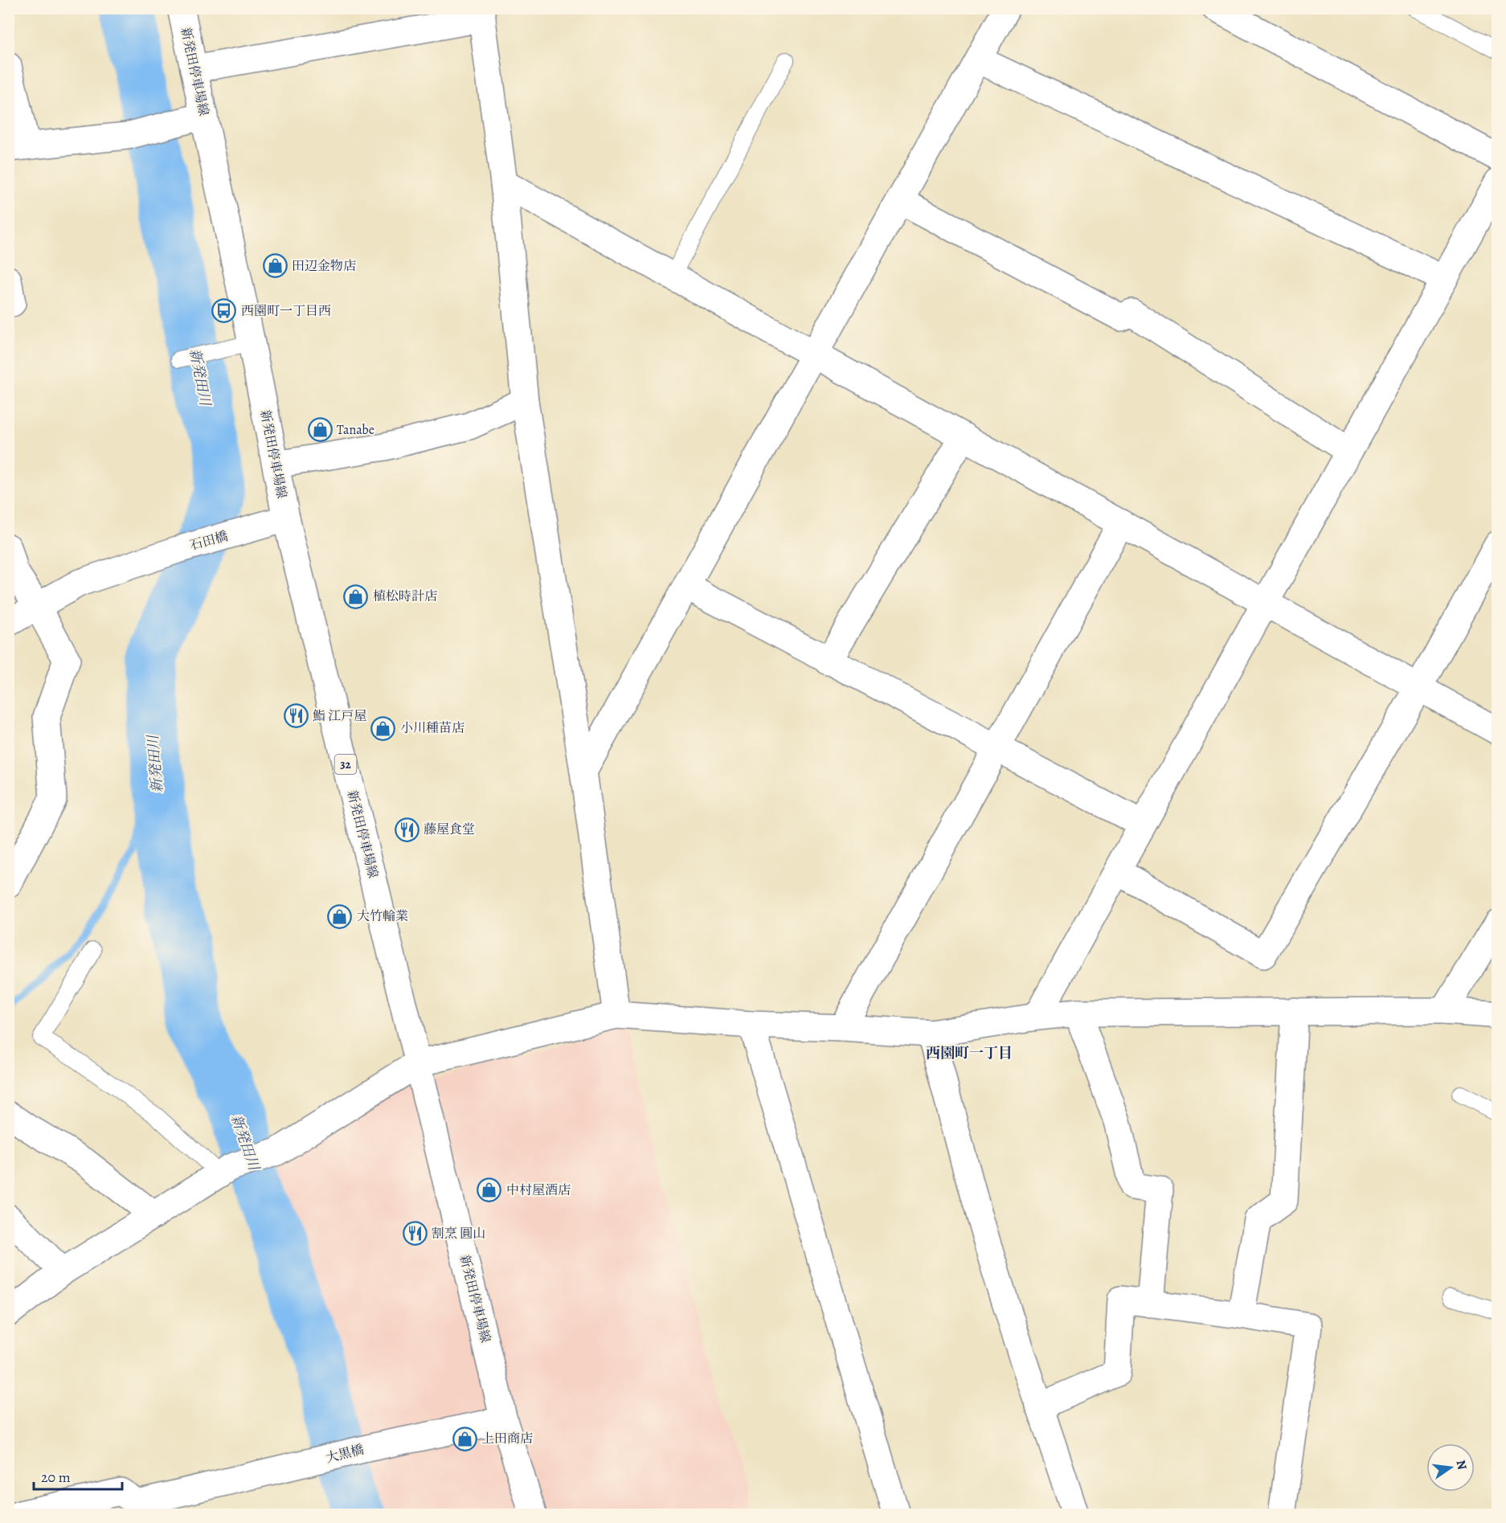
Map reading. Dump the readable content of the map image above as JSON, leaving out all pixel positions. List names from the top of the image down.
{
  "streets": {
    "street": [
      "新発田停車場線",
      "石田橋",
      "32",
      "大黒橋"
    ]
  },
  "crossings": [
    ["新発田停車場線", "石田橋"],
    ["新発田停車場線", "大黒橋"]
  ],
  "districts": ["西園町一丁目"],
  "water": ["新発田川"],
  "places": {
    "shop": [
      "田辺金物店",
      "Tanabe",
      "植松時計店",
      "小川種苗店",
      "大竹輪業",
      "中村屋酒店",
      "上田商店"
    ],
    "bus stop": ["西園町一丁目西"],
    "restaurant": ["鮨 江戸屋", "藤屋食堂", "割烹 圓山"]
  },
  "scale_bar": "20 m",
  "north": "right"
}
